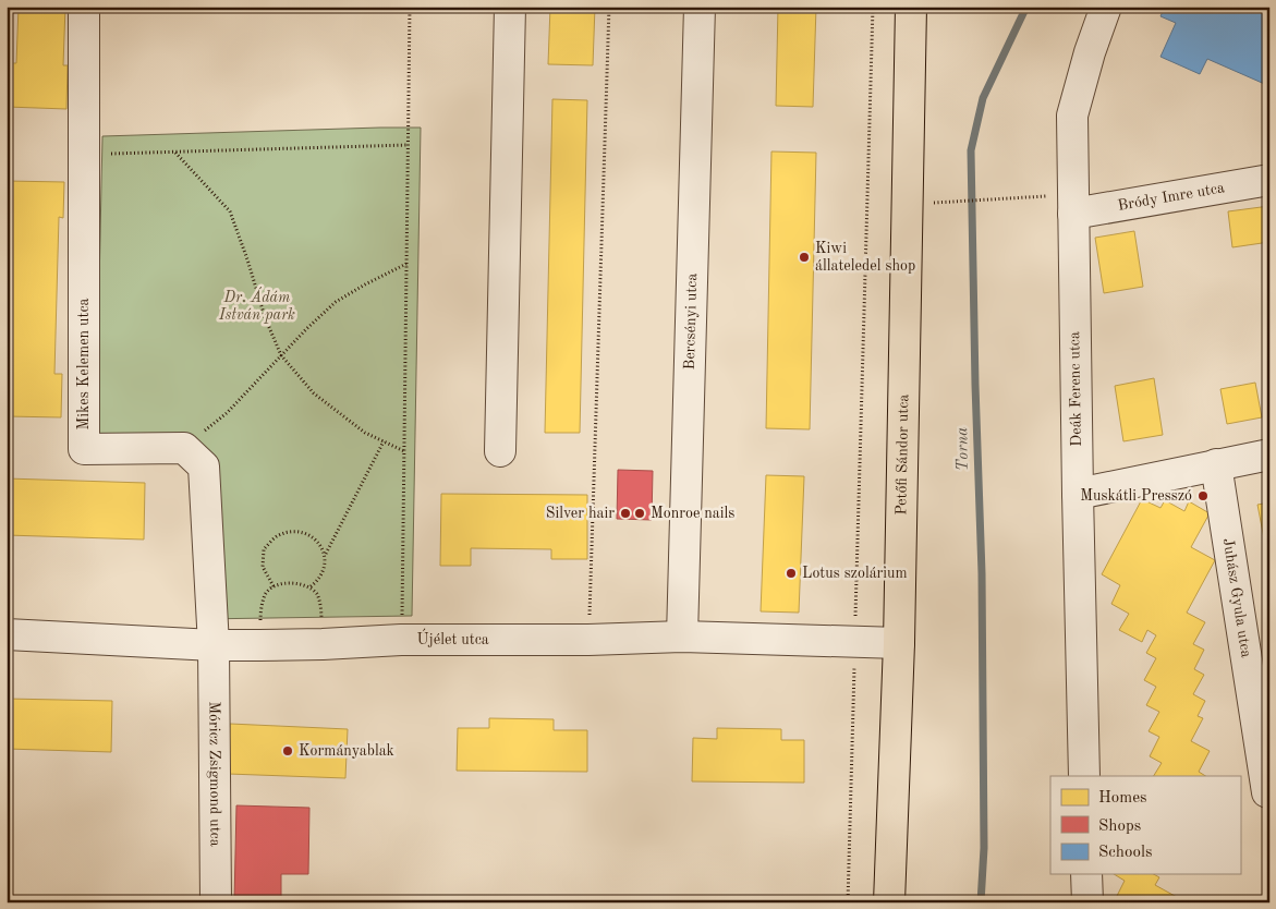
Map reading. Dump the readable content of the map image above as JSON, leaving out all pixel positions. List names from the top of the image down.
{
  "streets": {
    "main road": ["Petőfi Sándor utca"],
    "street": [
      "Bródy Imre utca",
      "Bercsényi utca",
      "Mikes Kelemen utca",
      "Deák Ferenc utca",
      "Juhász Gyula utca",
      "Újélet utca",
      "Móricz Zsigmond utca"
    ]
  },
  "crossings": [
    ["Bródy Imre utca", "Deák Ferenc utca"],
    ["Bercsényi utca", "Újélet utca"],
    ["Petőfi Sándor utca", "Újélet utca"],
    ["Újélet utca", "Móricz Zsigmond utca"]
  ],
  "water": ["Torna"],
  "parks": ["Dr. Ádám István park"],
  "places": [
    "Kiwi állateledel shop",
    "Muskátli Presszó",
    "Silver hair",
    "Monroe nails",
    "Lotus szolárium",
    "Kormányablak"
  ],
  "legend": ["Homes", "Shops", "Schools"]
}
